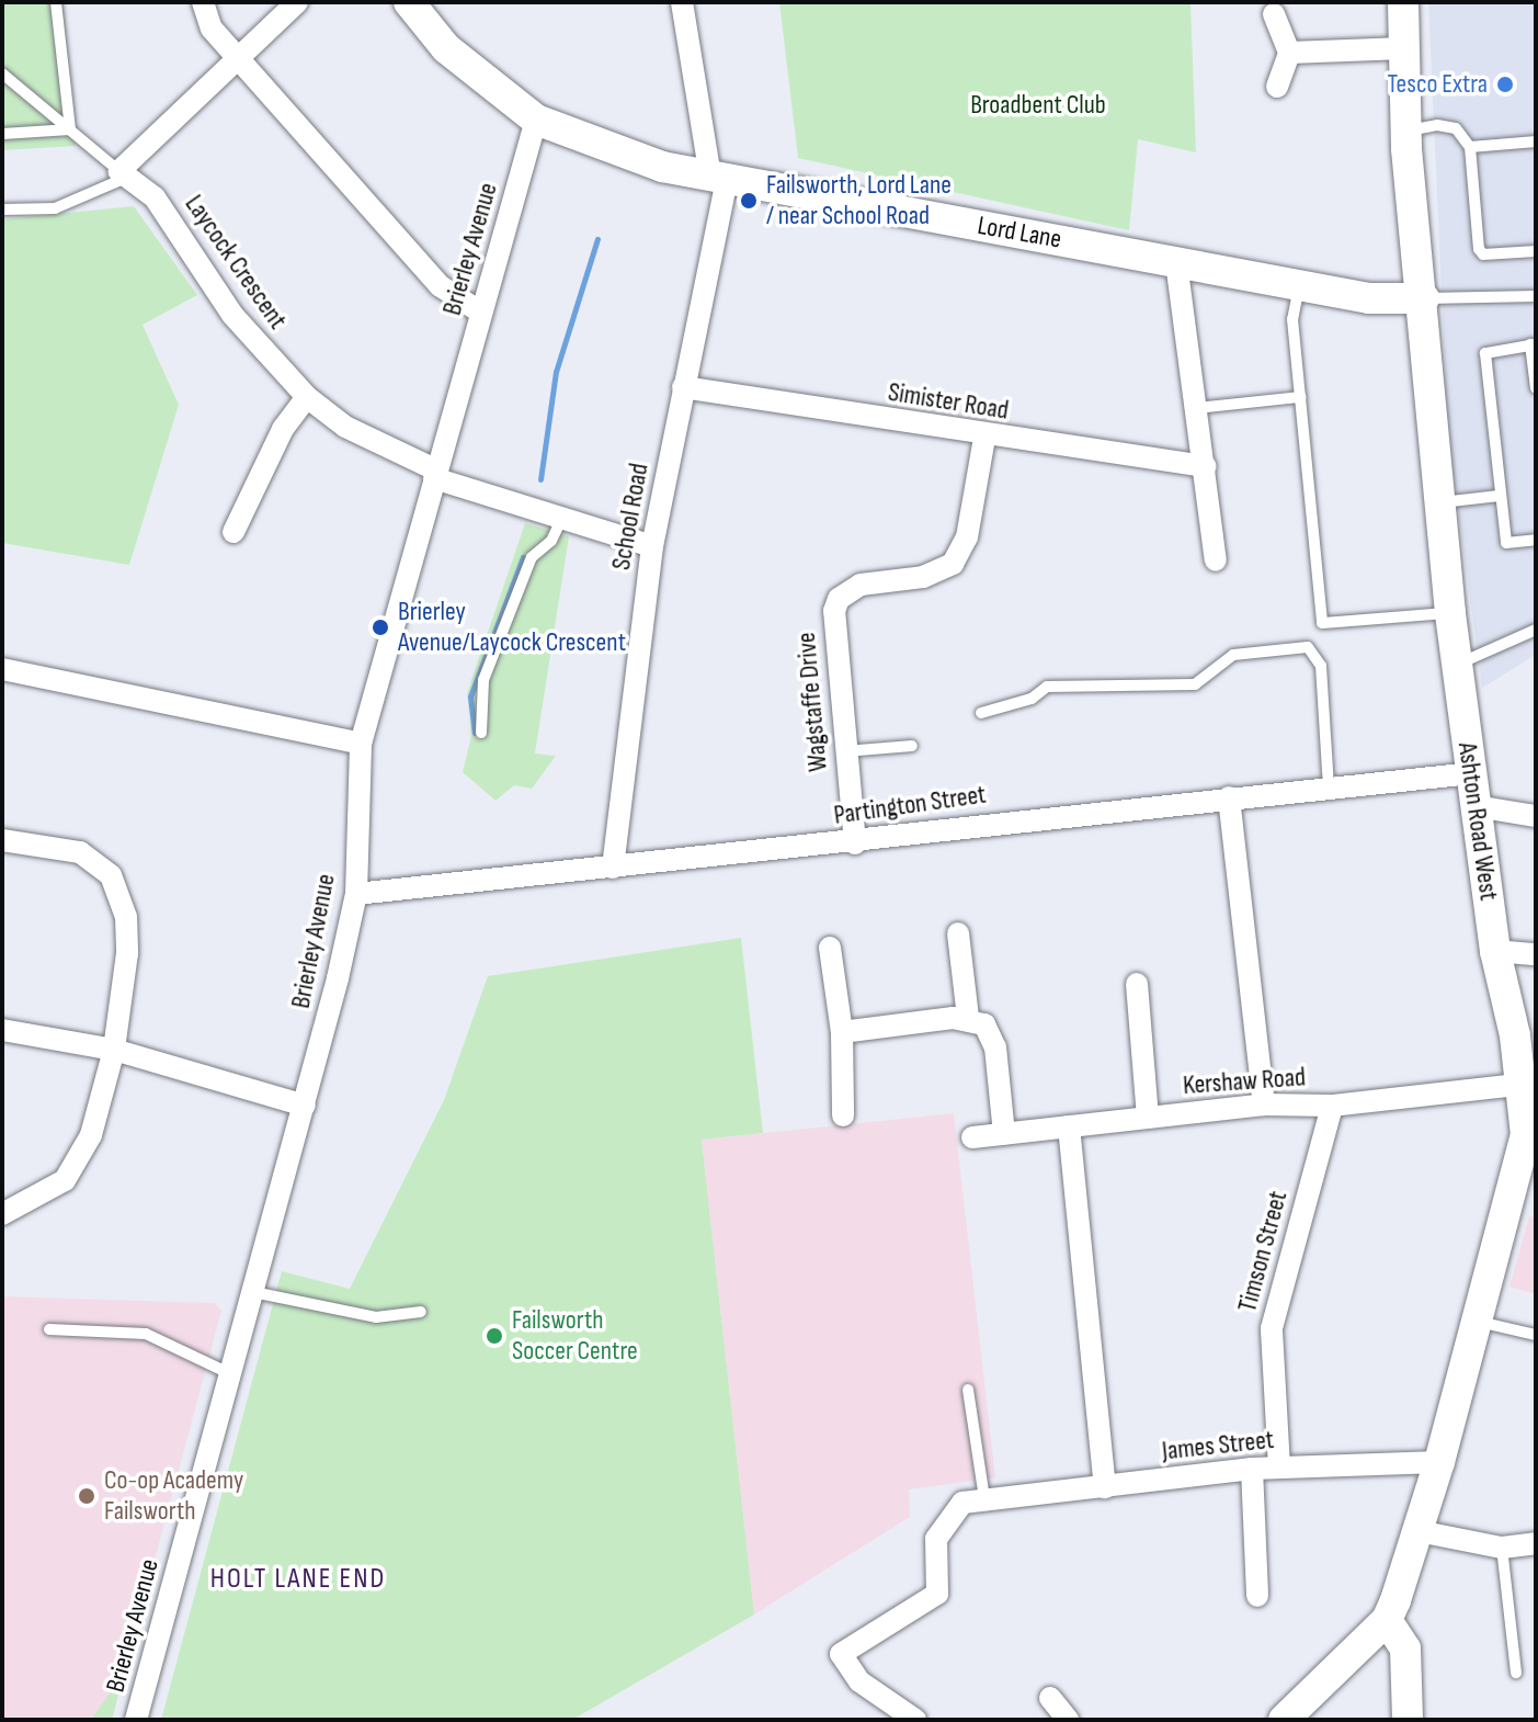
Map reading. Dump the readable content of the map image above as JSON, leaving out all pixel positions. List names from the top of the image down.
{
  "streets": {
    "street": [
      "Lord Lane",
      "Brierley Avenue",
      "Laycock Crescent",
      "Simister Road",
      "School Road",
      "Wagstaffe Drive",
      "Partington Street",
      "Ashton Road West",
      "Kershaw Road",
      "Timson Street",
      "James Street"
    ]
  },
  "crossings": [
    ["Lord Lane", "Brierley Avenue"],
    ["Lord Lane", "School Road"],
    ["Lord Lane", "Ashton Road West"],
    ["Brierley Avenue", "Laycock Crescent"],
    ["Brierley Avenue", "Partington Street"],
    ["Laycock Crescent", "School Road"],
    ["Simister Road", "School Road"],
    ["Simister Road", "Wagstaffe Drive"],
    ["School Road", "Partington Street"],
    ["Wagstaffe Drive", "Partington Street"],
    ["Partington Street", "Ashton Road West"],
    ["Ashton Road West", "Kershaw Road"],
    ["Ashton Road West", "James Street"],
    ["Kershaw Road", "Timson Street"],
    ["Timson Street", "James Street"]
  ],
  "districts": ["HOLT LANE END"],
  "parks": ["Broadbent Club"],
  "places": [
    "Tesco Extra",
    "Failsworth, Lord Lane / near School Road",
    "Brierley Avenue/Laycock Crescent",
    "Failsworth Soccer Centre",
    "Co-op Academy Failsworth"
  ]
}
